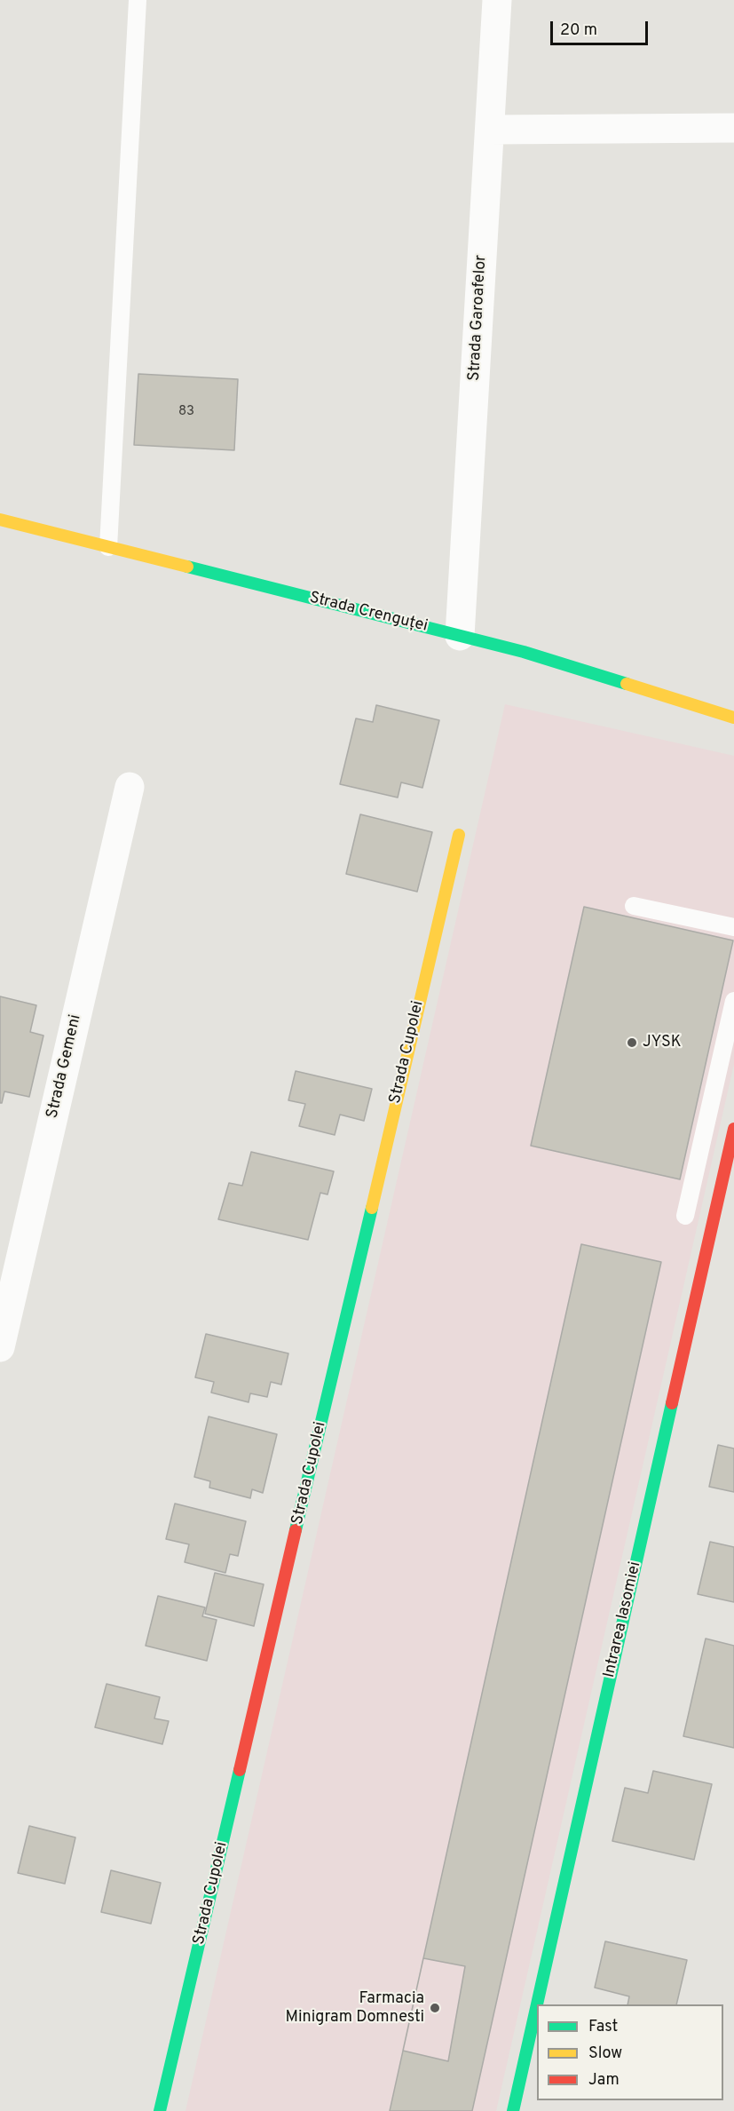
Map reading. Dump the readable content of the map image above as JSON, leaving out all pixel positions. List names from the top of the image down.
{
  "streets": {
    "street": [
      "Strada Garoafelor",
      "Strada Crenguței",
      "Strada Cupolei",
      "Strada Gemeni",
      "Intrarea Iasomiei"
    ]
  },
  "crossings": [
    ["Strada Garoafelor", "Strada Crenguței"]
  ],
  "places": ["JYSK", "Farmacia Minigram Domnesti"],
  "house_numbers": ["83"],
  "legend": ["Fast", "Slow", "Jam"],
  "scale_bar": "20 m"
}
